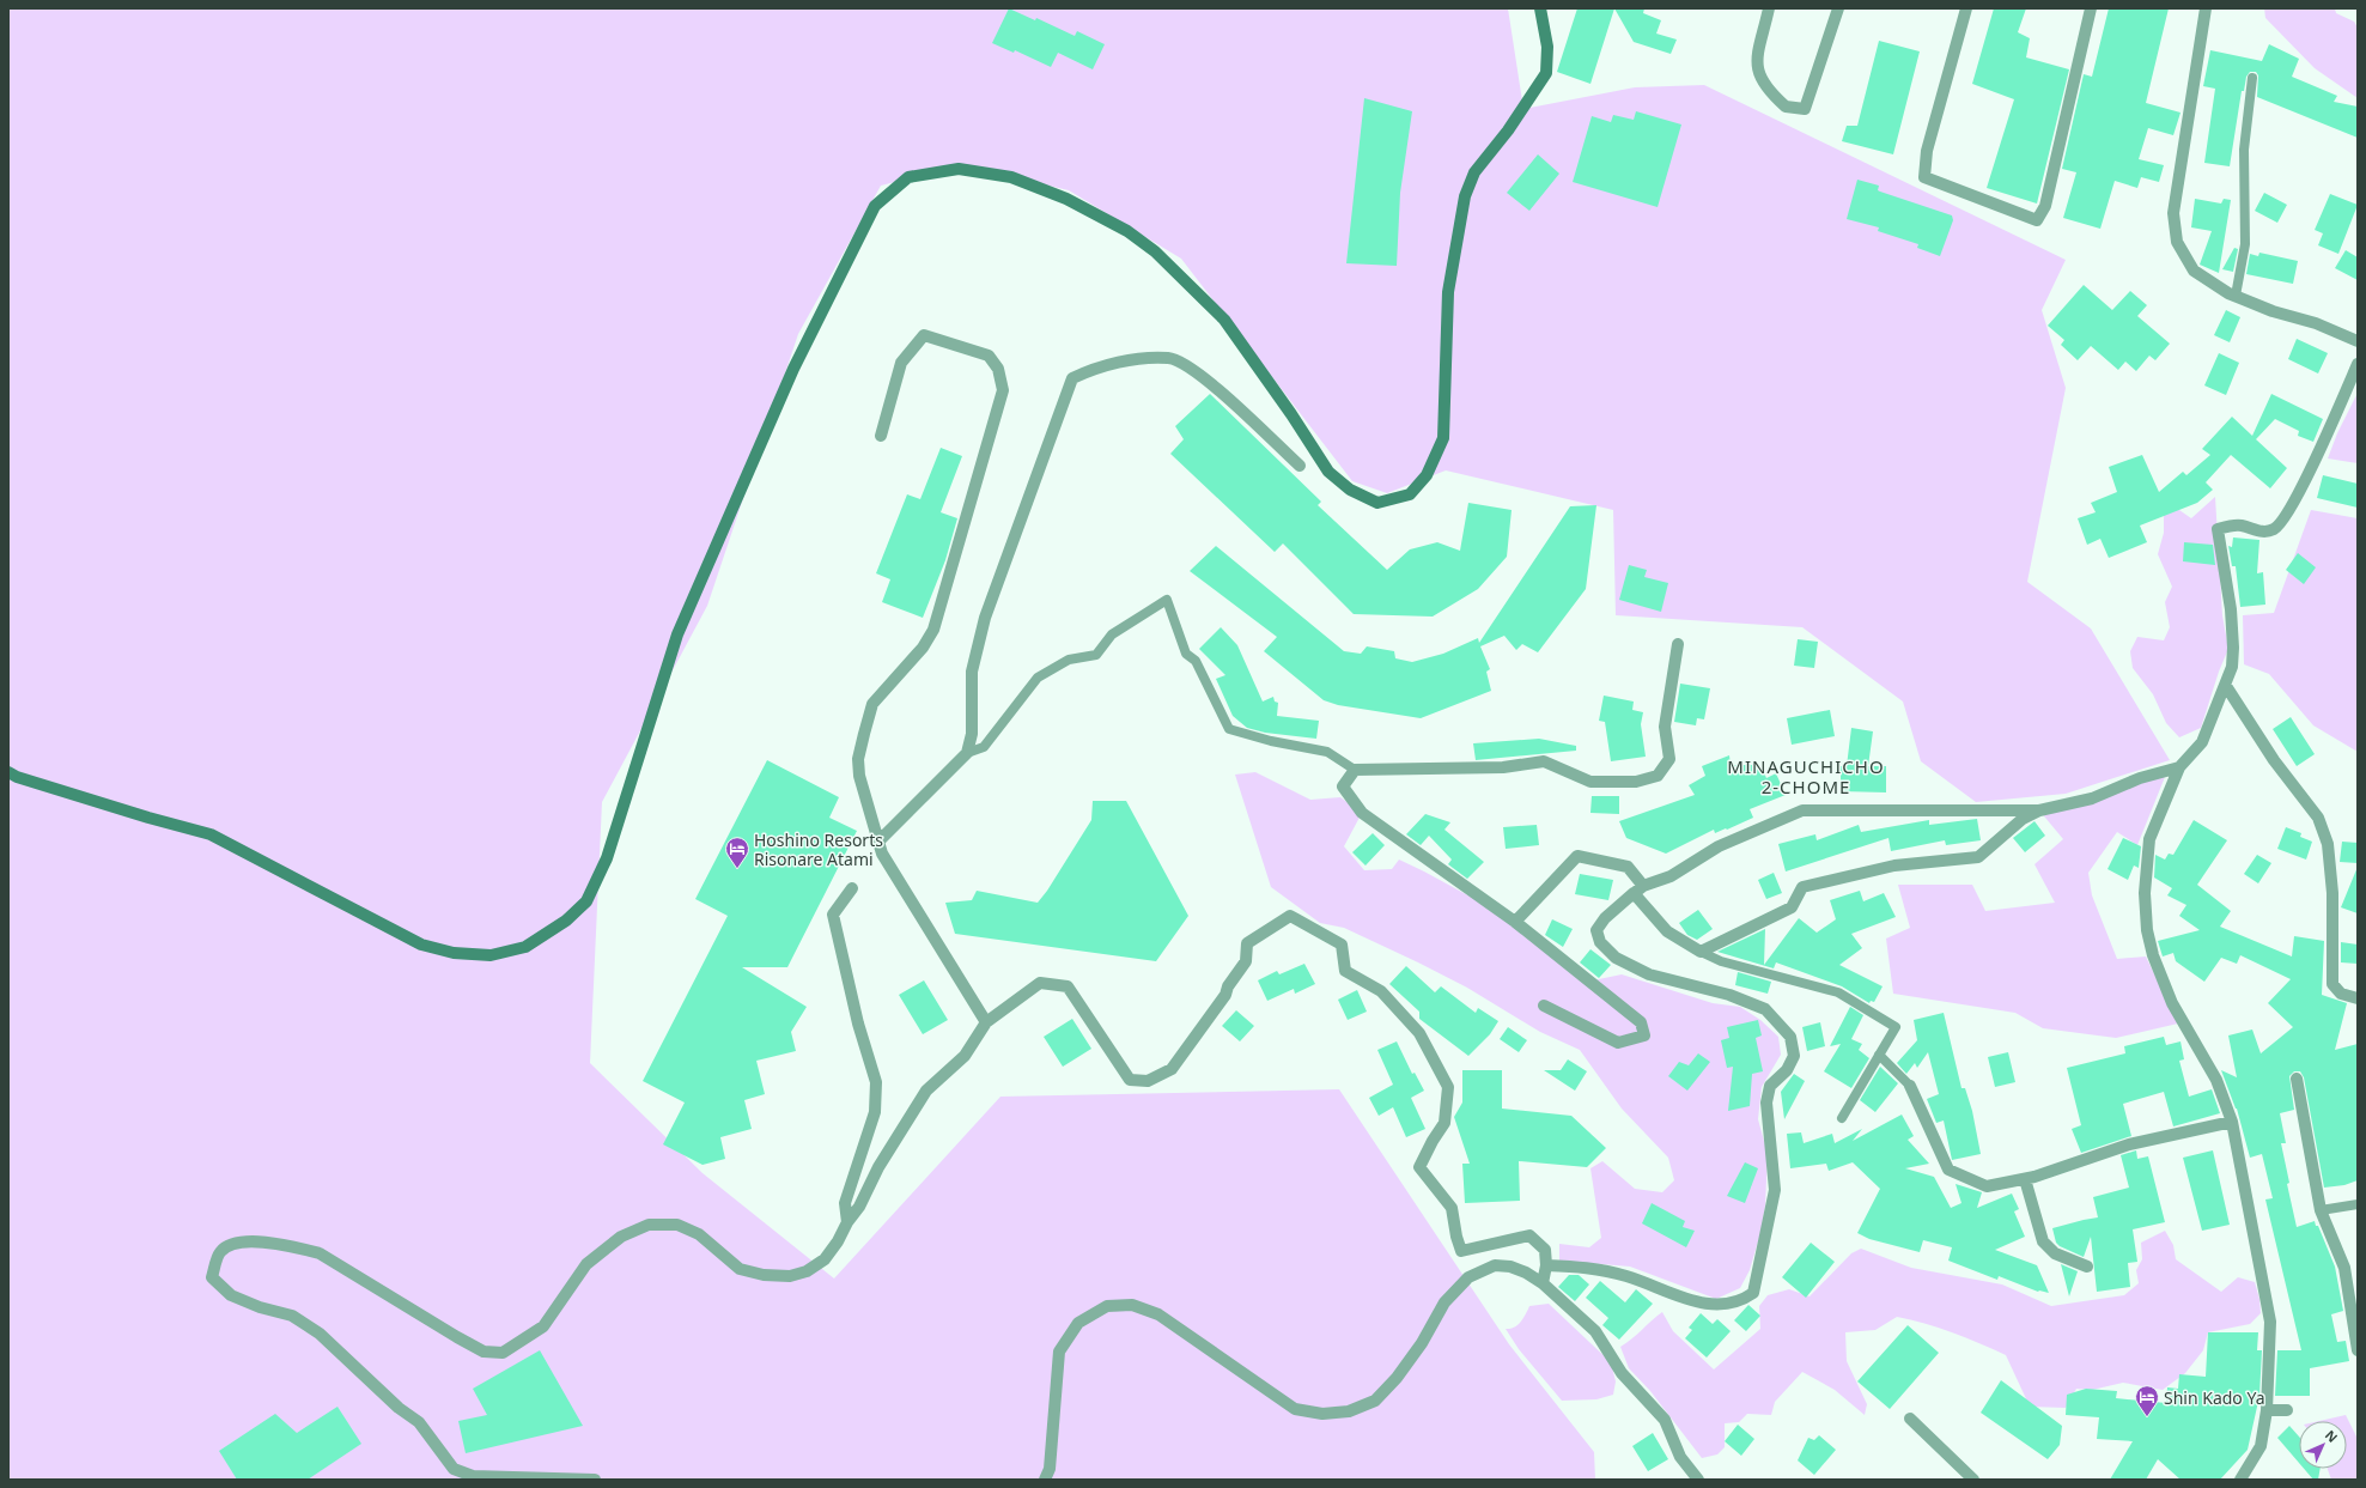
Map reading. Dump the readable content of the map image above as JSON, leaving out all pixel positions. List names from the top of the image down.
{
  "districts": ["MINAGUCHICHO 2-CHOME"],
  "places": {
    "hotel": ["Hoshino Resorts Risonare Atami", "Shin Kado Ya"]
  },
  "north": "top right"
}
